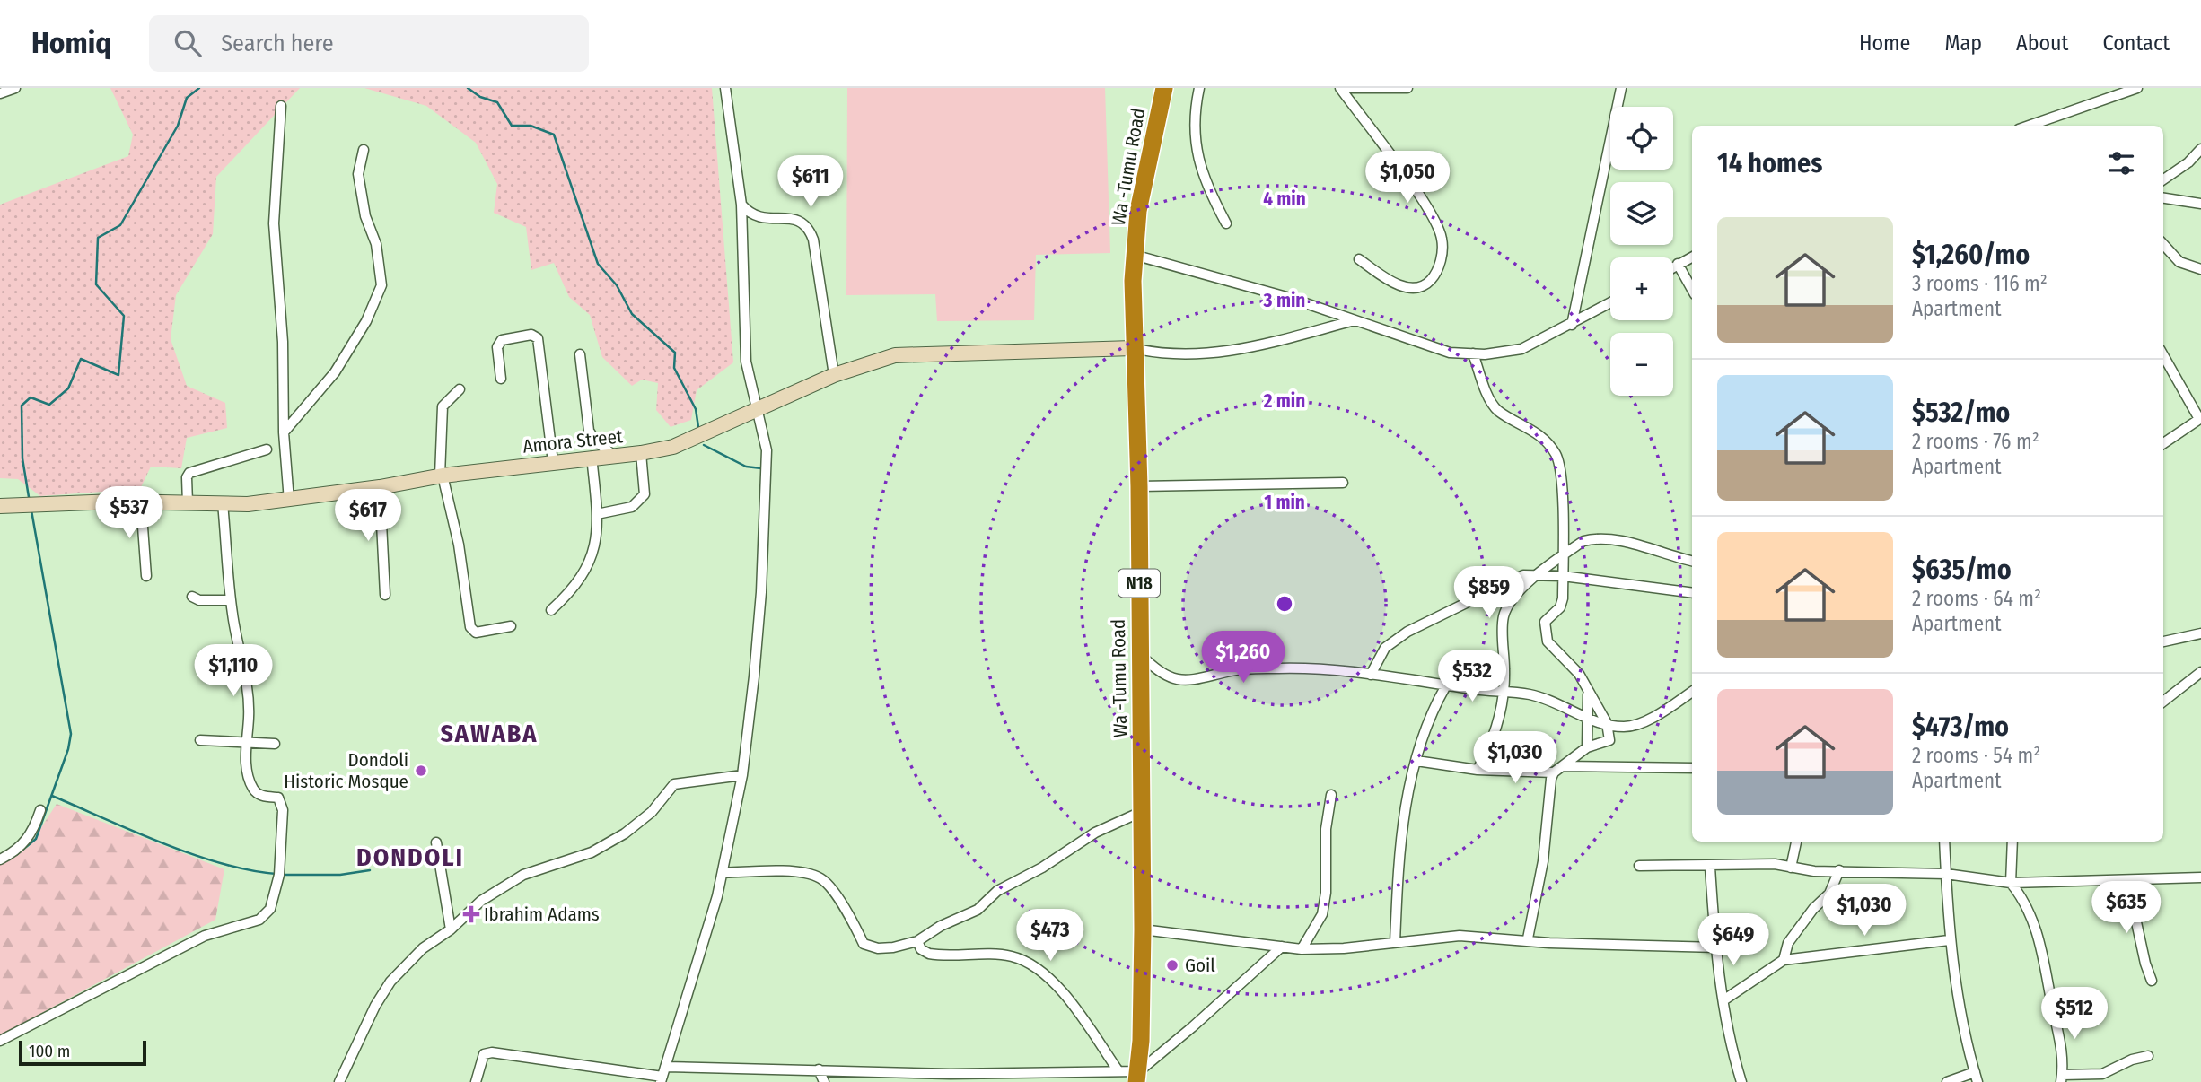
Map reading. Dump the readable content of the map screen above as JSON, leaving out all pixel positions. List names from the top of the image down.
{
  "streets": {
    "highway": ["Wa -Tumu Road", "N18"],
    "street": ["Amora Street"]
  },
  "crossings": [
    ["Wa -Tumu Road", "Amora Street"]
  ],
  "districts": ["SAWABA", "DONDOLI"],
  "places": {
    "other": ["Dondoli Historic Mosque", "Goil"],
    "health": ["Ibrahim Adams"]
  },
  "scale_bar": "100 m",
  "page": {
    "header": "Homiq",
    "search": "Search here",
    "nav": [
      "Home",
      "Map",
      "About",
      "Contact"
    ],
    "map_buttons": ["+", "−"],
    "heading": "14 homes",
    "price": [
      "$1,050",
      "$611",
      "$537",
      "$617",
      "$859",
      "$1,260",
      "$1,110",
      "$532",
      "$1,030",
      "$635",
      "$1,030",
      "$473",
      "$649",
      "$512"
    ],
    "list": [
      {
        "name": "$1,260/mo",
        "note": "3 rooms · 116 m² · Apartment"
      },
      {
        "name": "$532/mo",
        "note": "2 rooms · 76 m² · Apartment"
      },
      {
        "name": "$635/mo",
        "note": "2 rooms · 64 m² · Apartment"
      },
      {
        "name": "$473/mo",
        "note": "2 rooms · 54 m² · Apartment"
      }
    ],
    "scale": "100 m"
  },
  "rings": [
    "4 min",
    "3 min",
    "2 min",
    "1 min"
  ]
}
